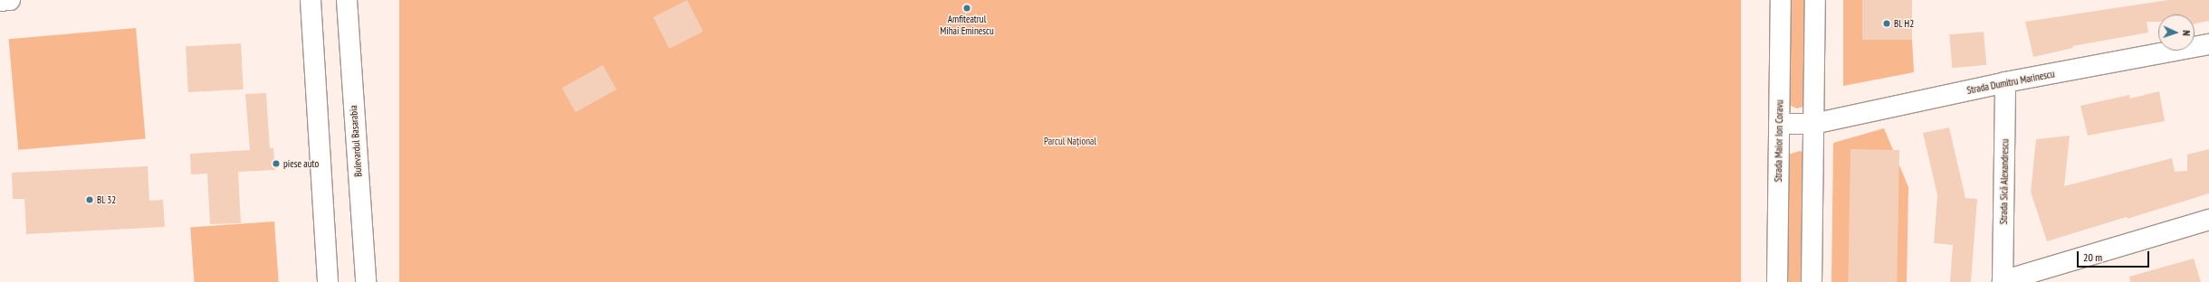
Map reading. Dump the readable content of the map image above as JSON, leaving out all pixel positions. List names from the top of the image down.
{
  "streets": {
    "street": [
      "Strada Dumitru Marinescu",
      "Bulevardul Basarabia",
      "Strada Maior Ion Coravu",
      "Strada Sică Alexandrescu"
    ]
  },
  "crossings": [
    ["Strada Dumitru Marinescu", "Strada Maior Ion Coravu"],
    ["Strada Dumitru Marinescu", "Strada Sică Alexandrescu"]
  ],
  "parks": ["Parcul Național"],
  "places": [
    "Amfiteatrul Mihai Eminescu",
    "Bl. H2",
    "piese auto",
    "Bl. 32"
  ],
  "scale_bar": "20 m",
  "north": "right"
}
